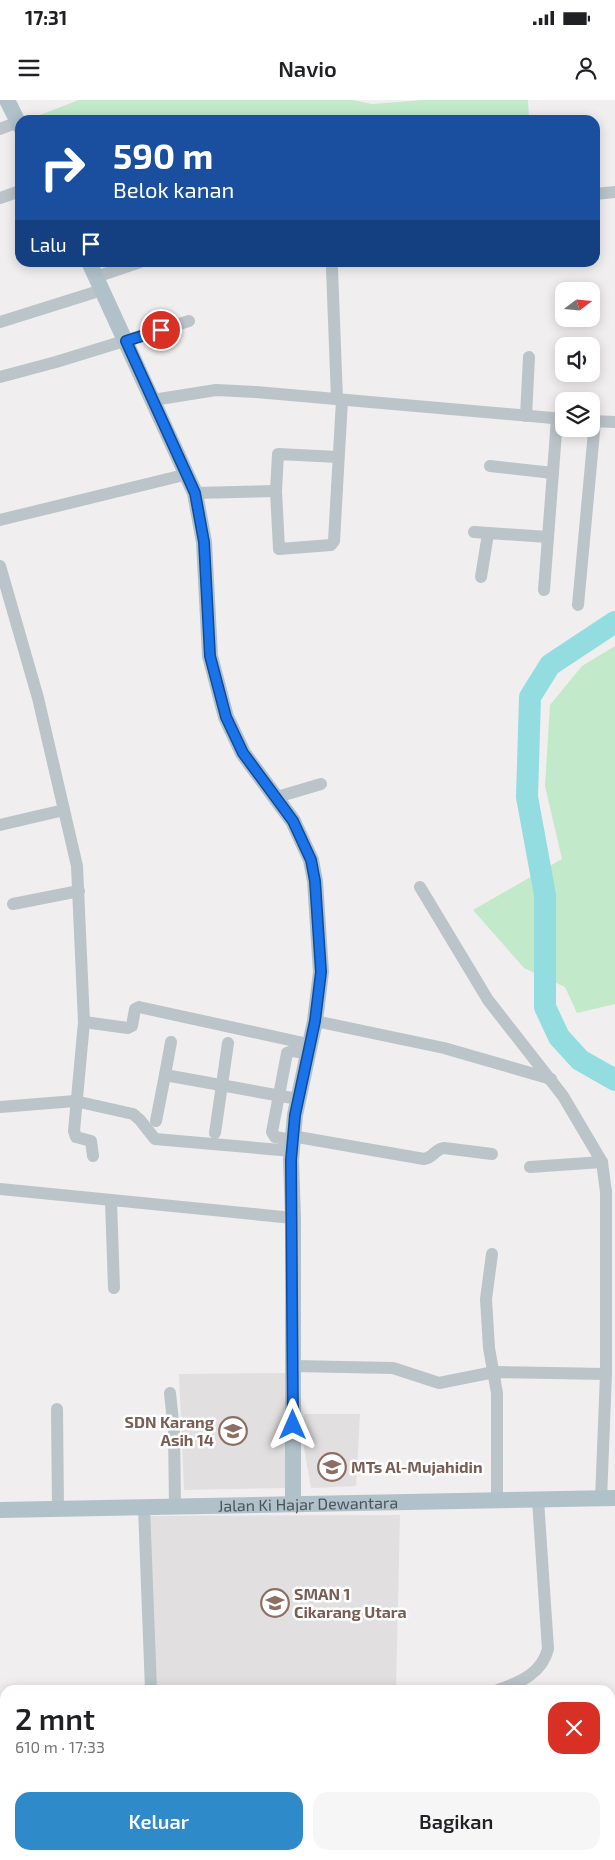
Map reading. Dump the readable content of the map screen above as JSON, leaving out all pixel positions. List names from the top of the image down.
{
  "streets": {
    "main road": ["Jalan Ki Hajar Dewantara"]
  },
  "places": {
    "school or university": ["SDN Karang Asih 14", "MTs Al-Mujahidin", "SMAN 1 Cikarang Utara"]
  },
  "north": "right",
  "page": {
    "status": "17:31",
    "header": "Navio",
    "turn": ["590 m", "Belok kanan"],
    "then": "Lalu",
    "heading": ["2 mnt", "610 m · 17:33"],
    "buttons": ["Keluar", "Bagikan"]
  }
}
